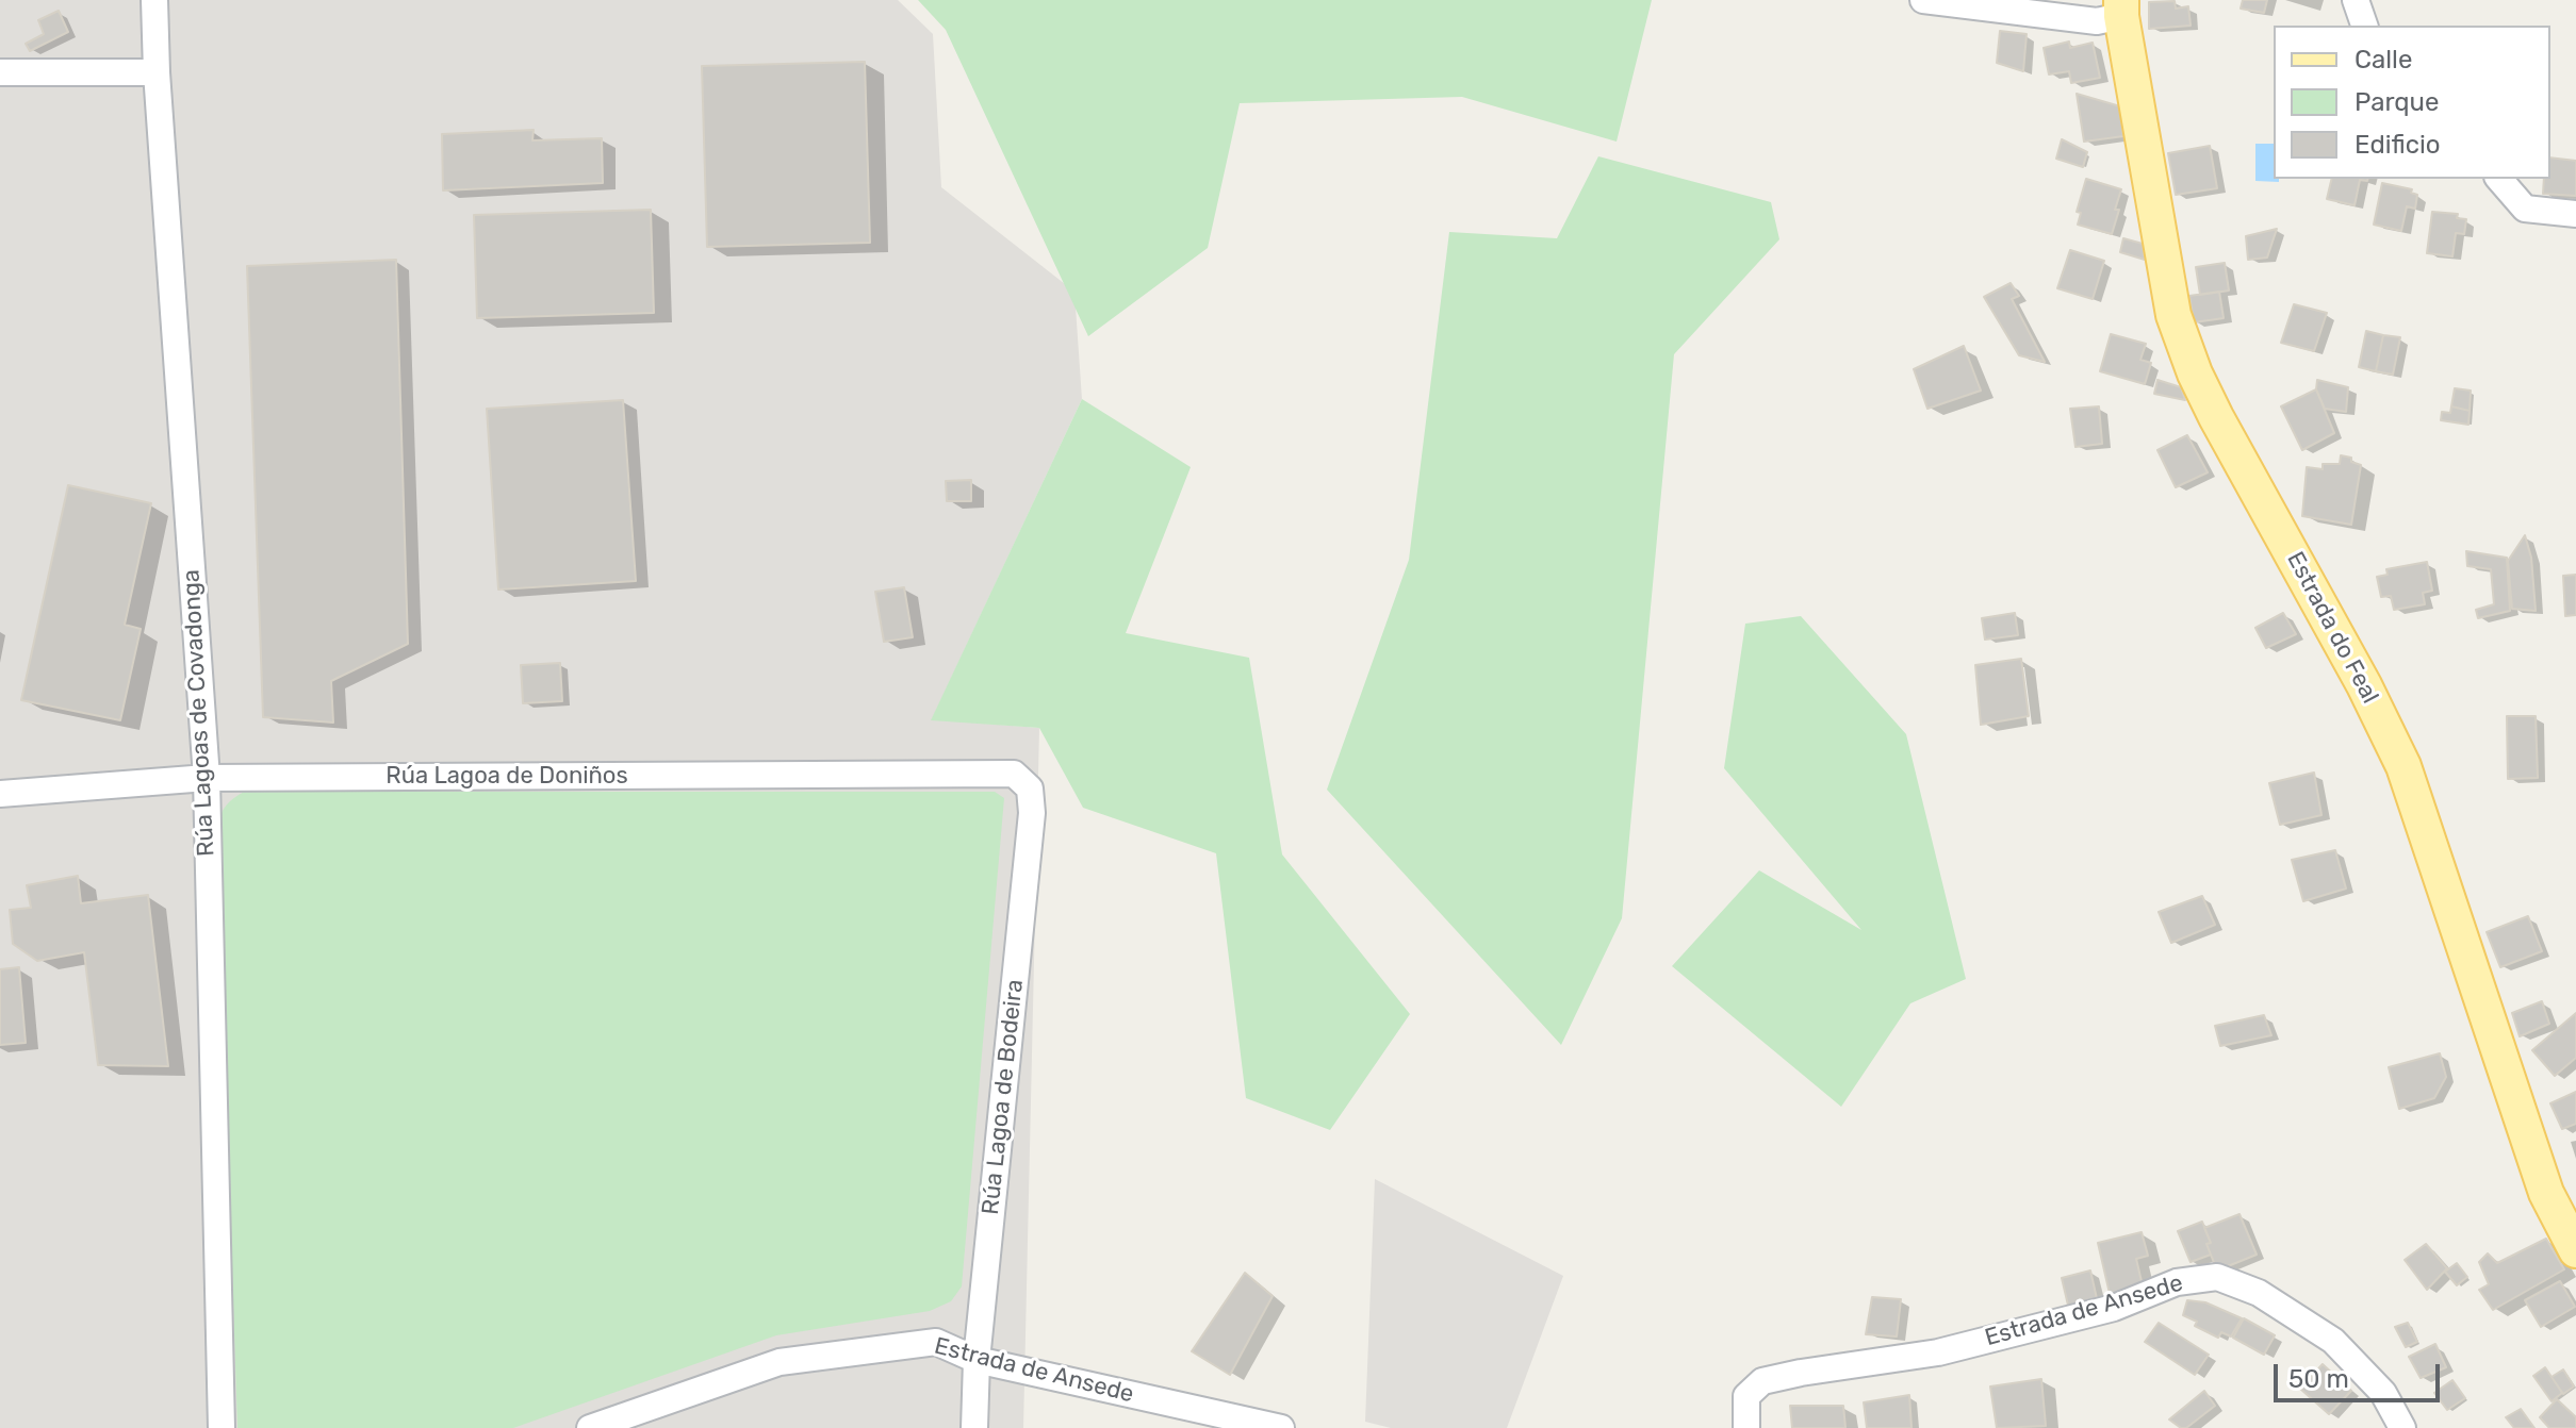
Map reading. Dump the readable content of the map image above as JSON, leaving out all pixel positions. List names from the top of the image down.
{
  "streets": {
    "main road": ["Estrada do Feal"],
    "street": [
      "Rúa Lagoas de Covadonga",
      "Rúa Lagoa de Doniños",
      "Rúa Lagoa de Bodeira",
      "Estrada de Ansede"
    ]
  },
  "crossings": [
    ["Rúa Lagoas de Covadonga", "Rúa Lagoa de Doniños"],
    ["Rúa Lagoa de Doniños", "Rúa Lagoa de Bodeira"],
    ["Rúa Lagoa de Bodeira", "Estrada de Ansede"]
  ],
  "legend": ["Calle", "Parque", "Edificio"],
  "scale_bar": "50 m"
}
